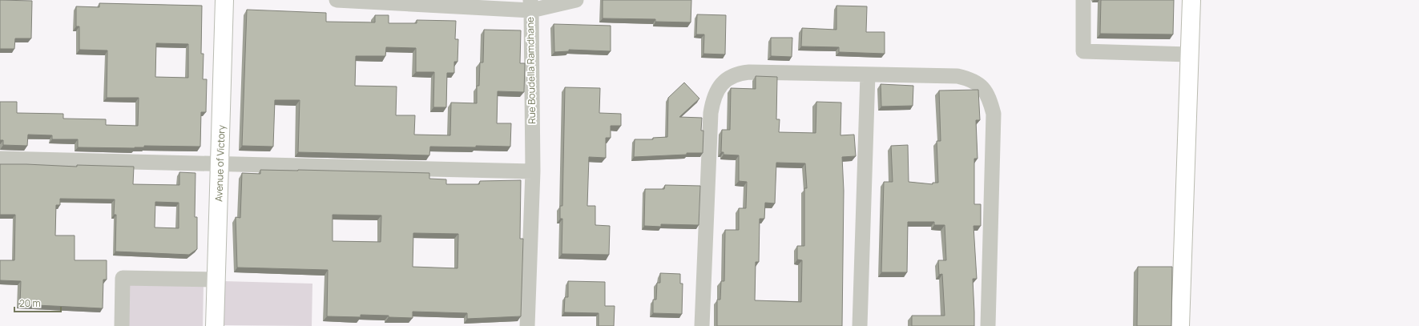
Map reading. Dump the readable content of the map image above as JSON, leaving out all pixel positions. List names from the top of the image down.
{
  "streets": {
    "main road": ["Avenue of Victory"],
    "street": ["Rue Boudella Ramdhane"]
  },
  "scale_bar": "20 m"
}
